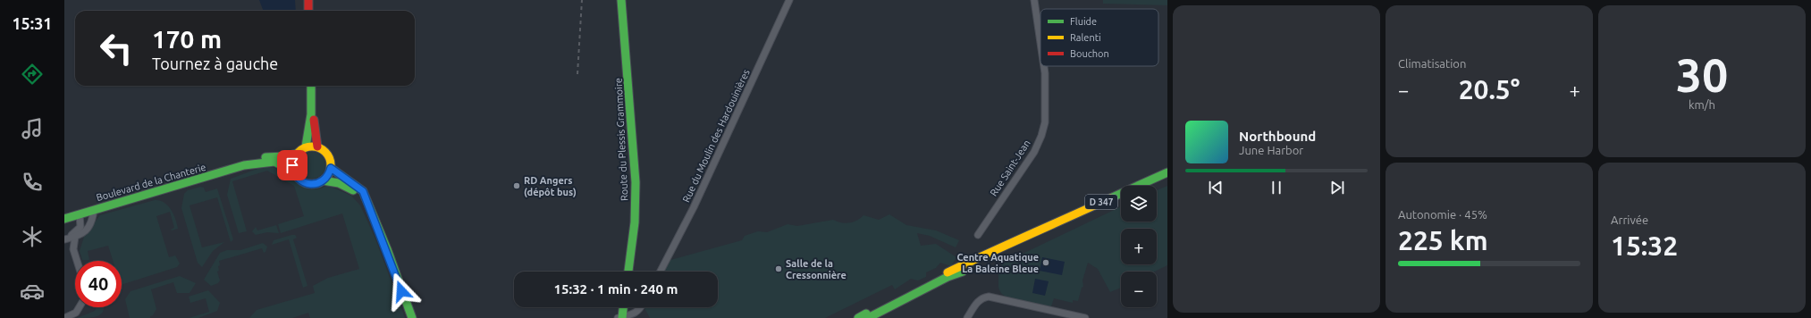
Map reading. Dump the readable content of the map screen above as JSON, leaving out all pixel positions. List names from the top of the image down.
{
  "streets": {
    "main road": ["Route du Plessis Grammoire", "Boulevard de la Chanterie", "D 347"],
    "street": ["Rue du Moulin des Hardouinières", "Rue Saint-Jean"]
  },
  "places": ["RD Angers (dépôt bus)", "Centre Aquatique La Baleine Bleue", "Salle de la Cressonnière"],
  "legend": ["Fluide", "Ralenti", "Bouchon"],
  "page": {
    "tabs": "15:31",
    "tile": [
      "Climatisation",
      ["30", "km/h"],
      ["Autonomie · 45%", "225 km"],
      ["Arrivée", "15:32"]
    ],
    "turn": ["170 m", "Tournez à gauche"],
    "heat": ["−", "20.5°", "+"],
    "song": ["Northbound", "June Harbor"],
    "map_buttons": ["+", "−"],
    "limit": "40",
    "trip": "15:32 · 1 min · 240 m"
  }
}
